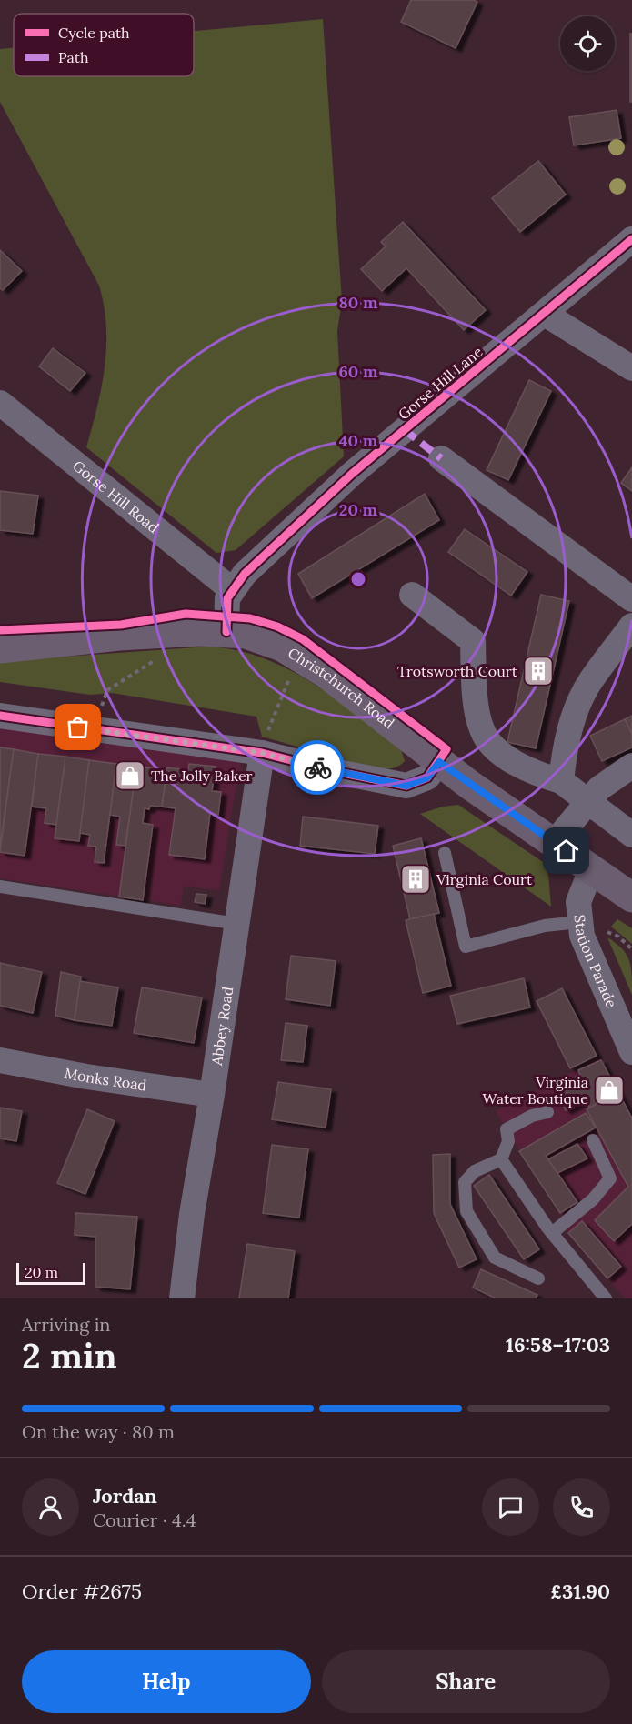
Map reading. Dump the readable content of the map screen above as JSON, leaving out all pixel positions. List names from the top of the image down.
{
  "streets": {
    "main road": ["Christchurch Road"],
    "street": [
      "Gorse Hill Lane",
      "Gorse Hill Road",
      "Station Parade",
      "Abbey Road",
      "Monks Road"
    ]
  },
  "crossings": [
    ["Gorse Hill Lane", "Gorse Hill Road"],
    ["Christchurch Road", "Station Parade"],
    ["Abbey Road", "Monks Road"]
  ],
  "places": {
    "building": ["Trotsworth Court", "Virginia Court"],
    "shop": ["The Jolly Baker", "Virginia Water Boutique"]
  },
  "legend": ["Cycle path", "Path"],
  "scale_bar": "20 m",
  "page": {
    "scale": "20 m",
    "heading": ["2 min", "Arriving in", "16:58–17:03"],
    "panel": [
      "Jordan",
      "Courier · 4.4",
      "Order #2675",
      "£31.90"
    ],
    "bar": "On the way · 80 m",
    "buttons": ["Help", "Share"]
  },
  "rings": [
    "80 m",
    "60 m",
    "40 m",
    "20 m"
  ]
}
